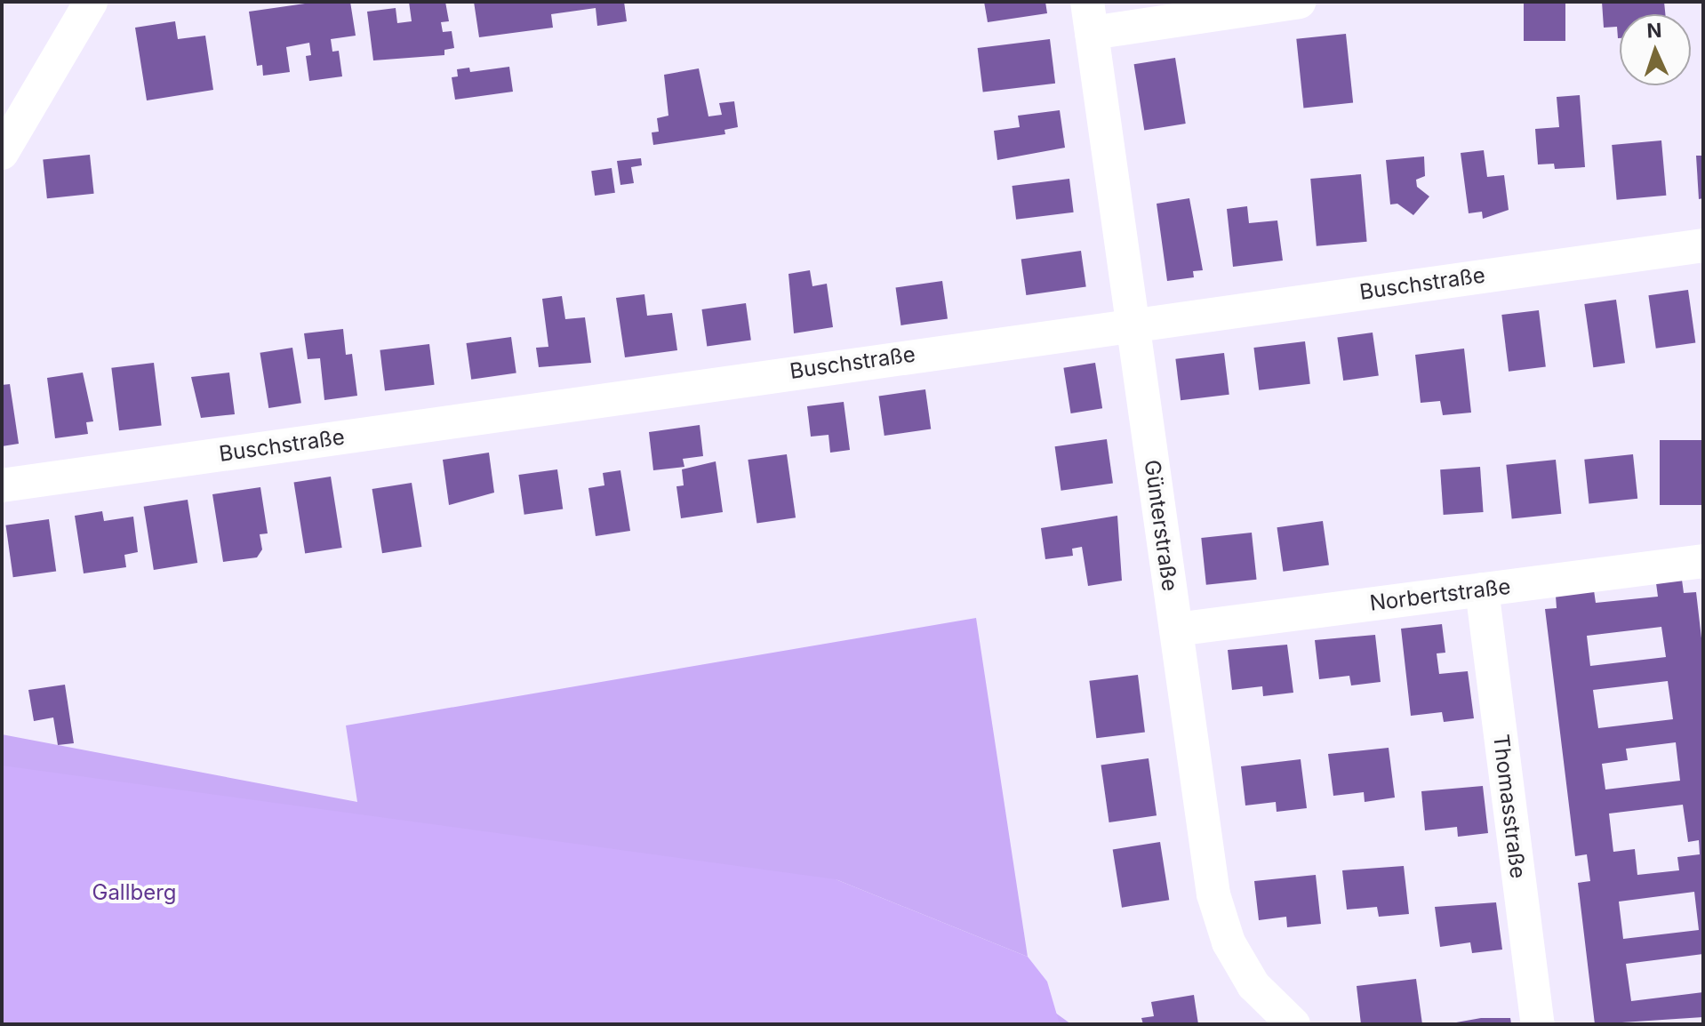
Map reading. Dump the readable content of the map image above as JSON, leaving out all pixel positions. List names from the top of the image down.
{
  "streets": {
    "street": [
      "Buschstraße",
      "Günterstraße",
      "Norbertstraße",
      "Thomasstraße"
    ]
  },
  "crossings": [
    ["Buschstraße", "Günterstraße"],
    ["Günterstraße", "Norbertstraße"],
    ["Norbertstraße", "Thomasstraße"]
  ],
  "parks": ["Gallberg"],
  "north": "top"
}
